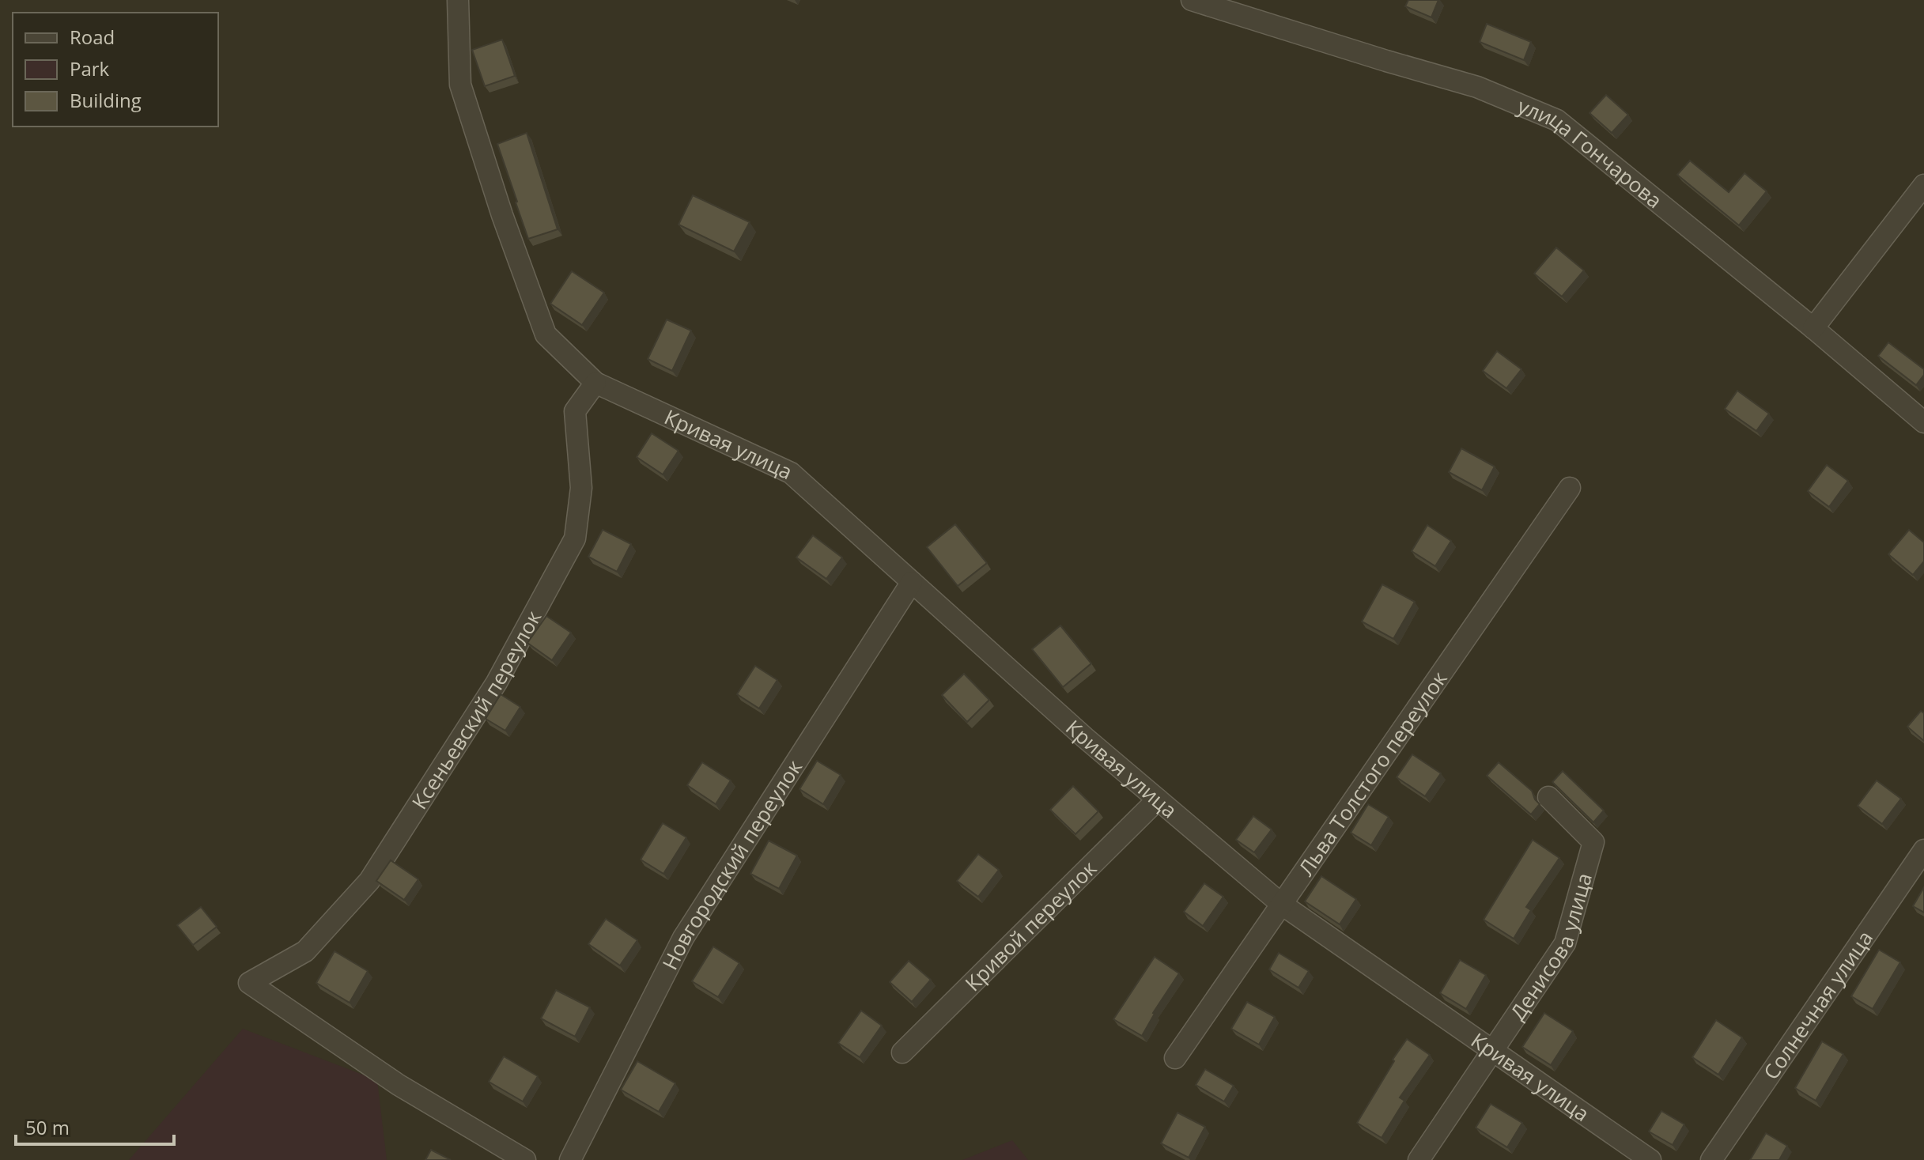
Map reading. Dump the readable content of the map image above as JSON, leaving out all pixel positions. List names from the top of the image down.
{
  "streets": {
    "street": [
      "улица Гончарова",
      "Кривая улица",
      "Ксеньевский переулок",
      "Льва Толстого переулок",
      "Новгородский переулок",
      "Кривой переулок",
      "Денисова улица",
      "Солнечная улица"
    ]
  },
  "crossings": [
    ["Кривая улица", "Ксеньевский переулок"],
    ["Кривая улица", "Льва Толстого переулок"],
    ["Кривая улица", "Новгородский переулок"],
    ["Кривая улица", "Кривой переулок"],
    ["Кривая улица", "Денисова улица"]
  ],
  "legend": ["Road", "Park", "Building"],
  "scale_bar": "50 m"
}
